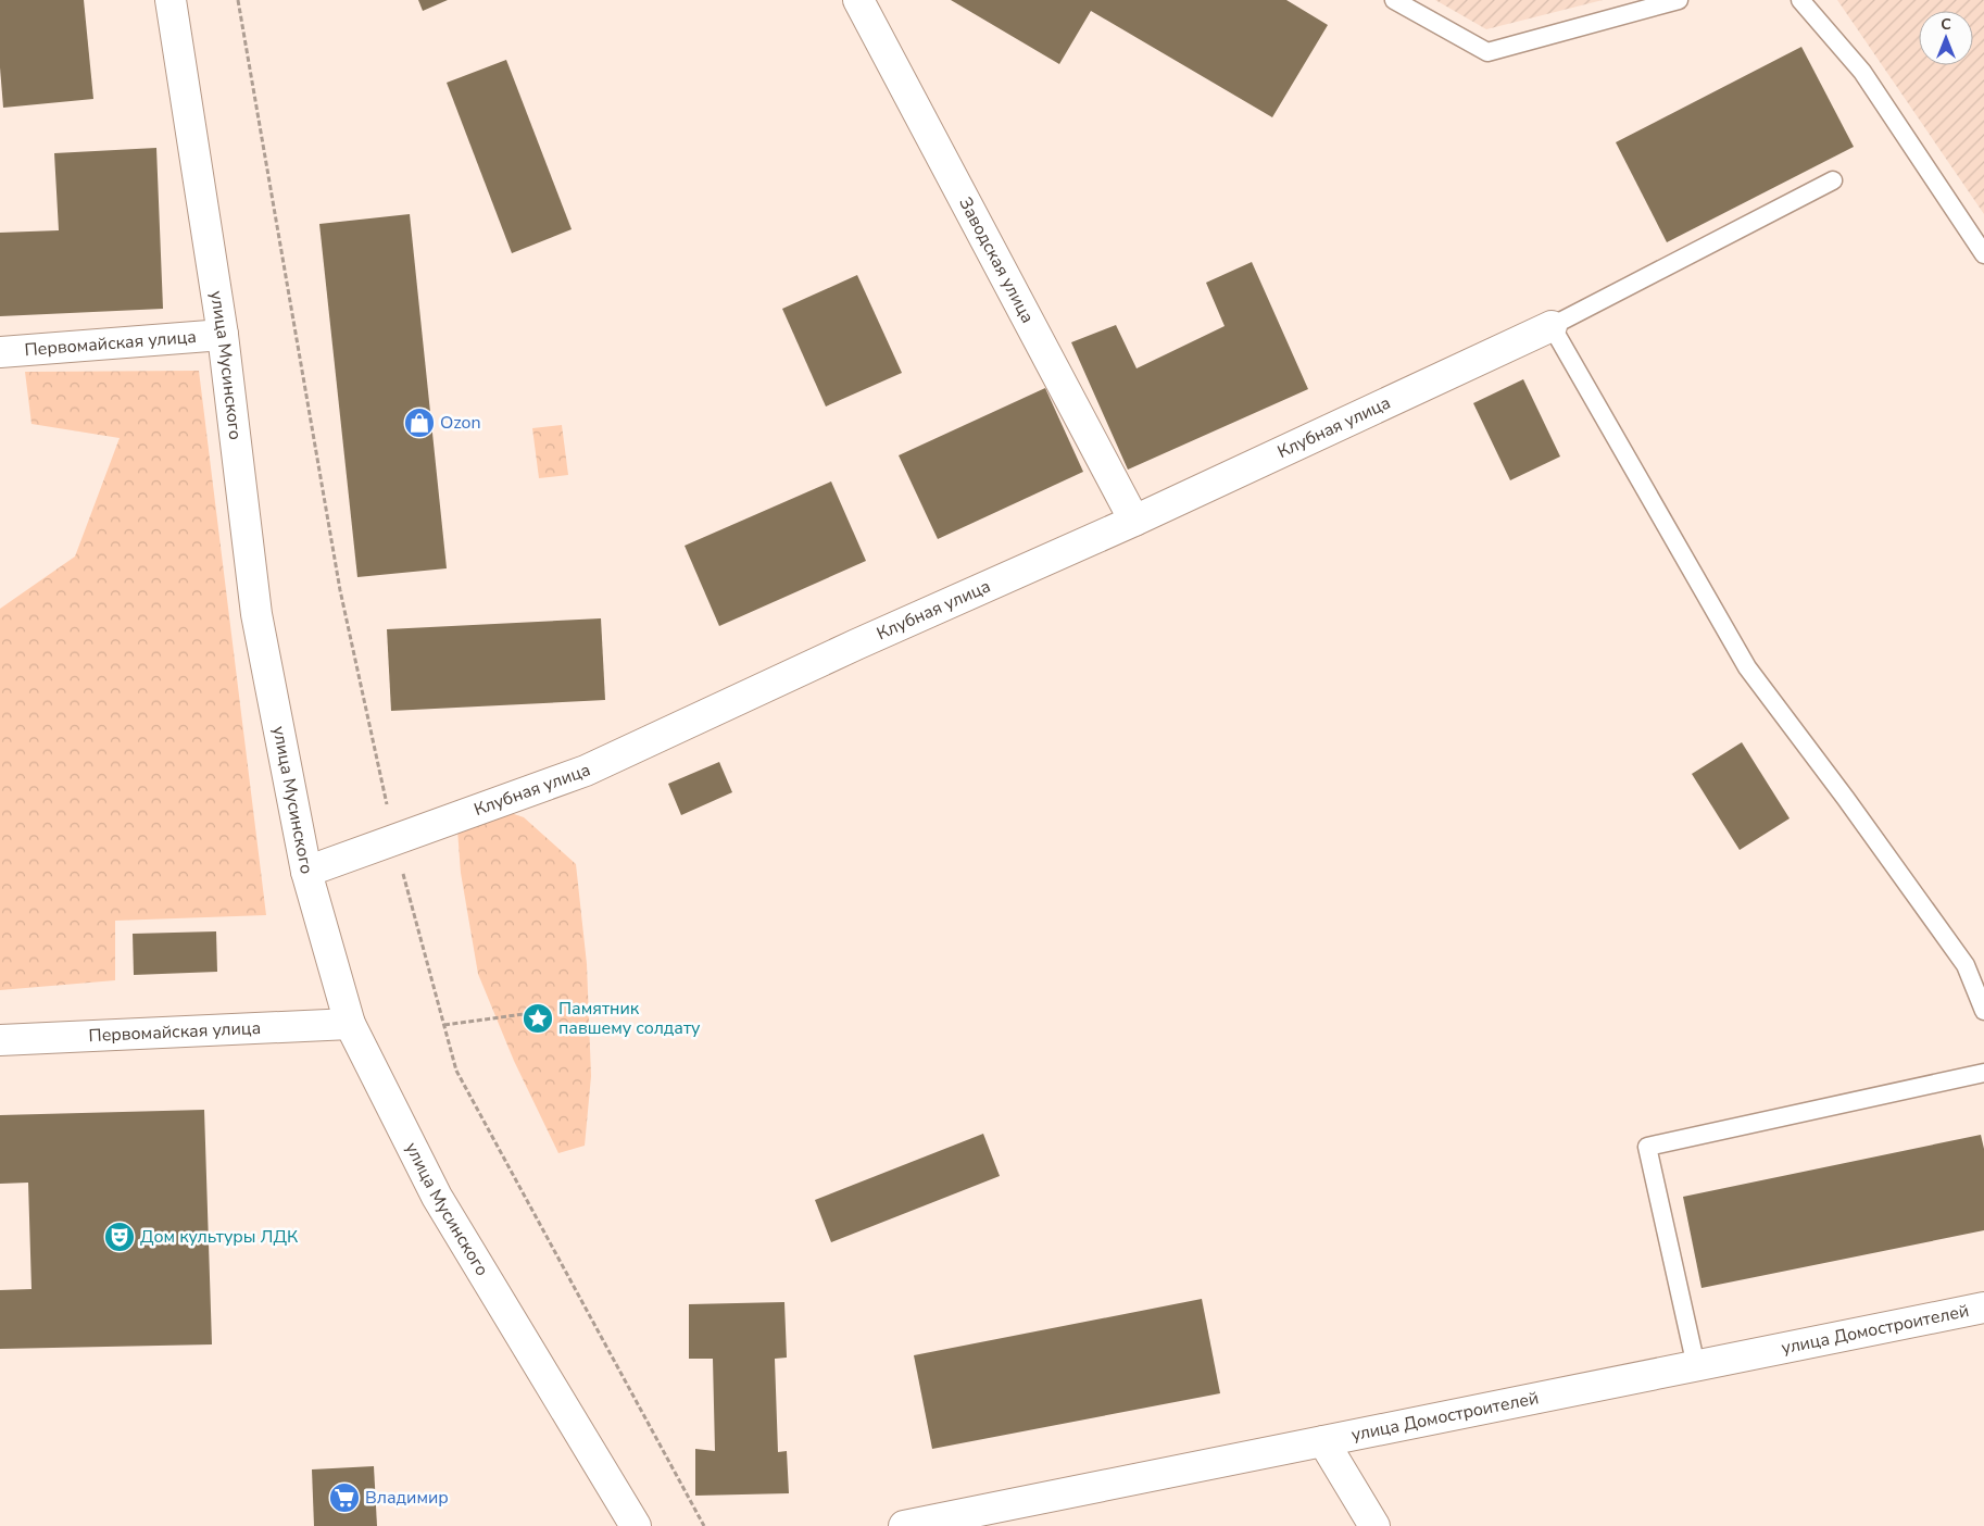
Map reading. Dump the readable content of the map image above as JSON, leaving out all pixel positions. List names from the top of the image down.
{
  "streets": {
    "street": [
      "Заводская улица",
      "Первомайская улица",
      "улица Мусинского",
      "Клубная улица",
      "улица Домостроителей"
    ]
  },
  "crossings": [
    ["Заводская улица", "Клубная улица"],
    ["Первомайская улица", "улица Мусинского"],
    ["улица Мусинского", "Клубная улица"]
  ],
  "places": {
    "shop": ["Ozon"],
    "place": ["Памятник павшему солдату"],
    "theatre": ["Дом культуры ЛДК"],
    "supermarket": ["Владимир"]
  },
  "north": "top"
}
